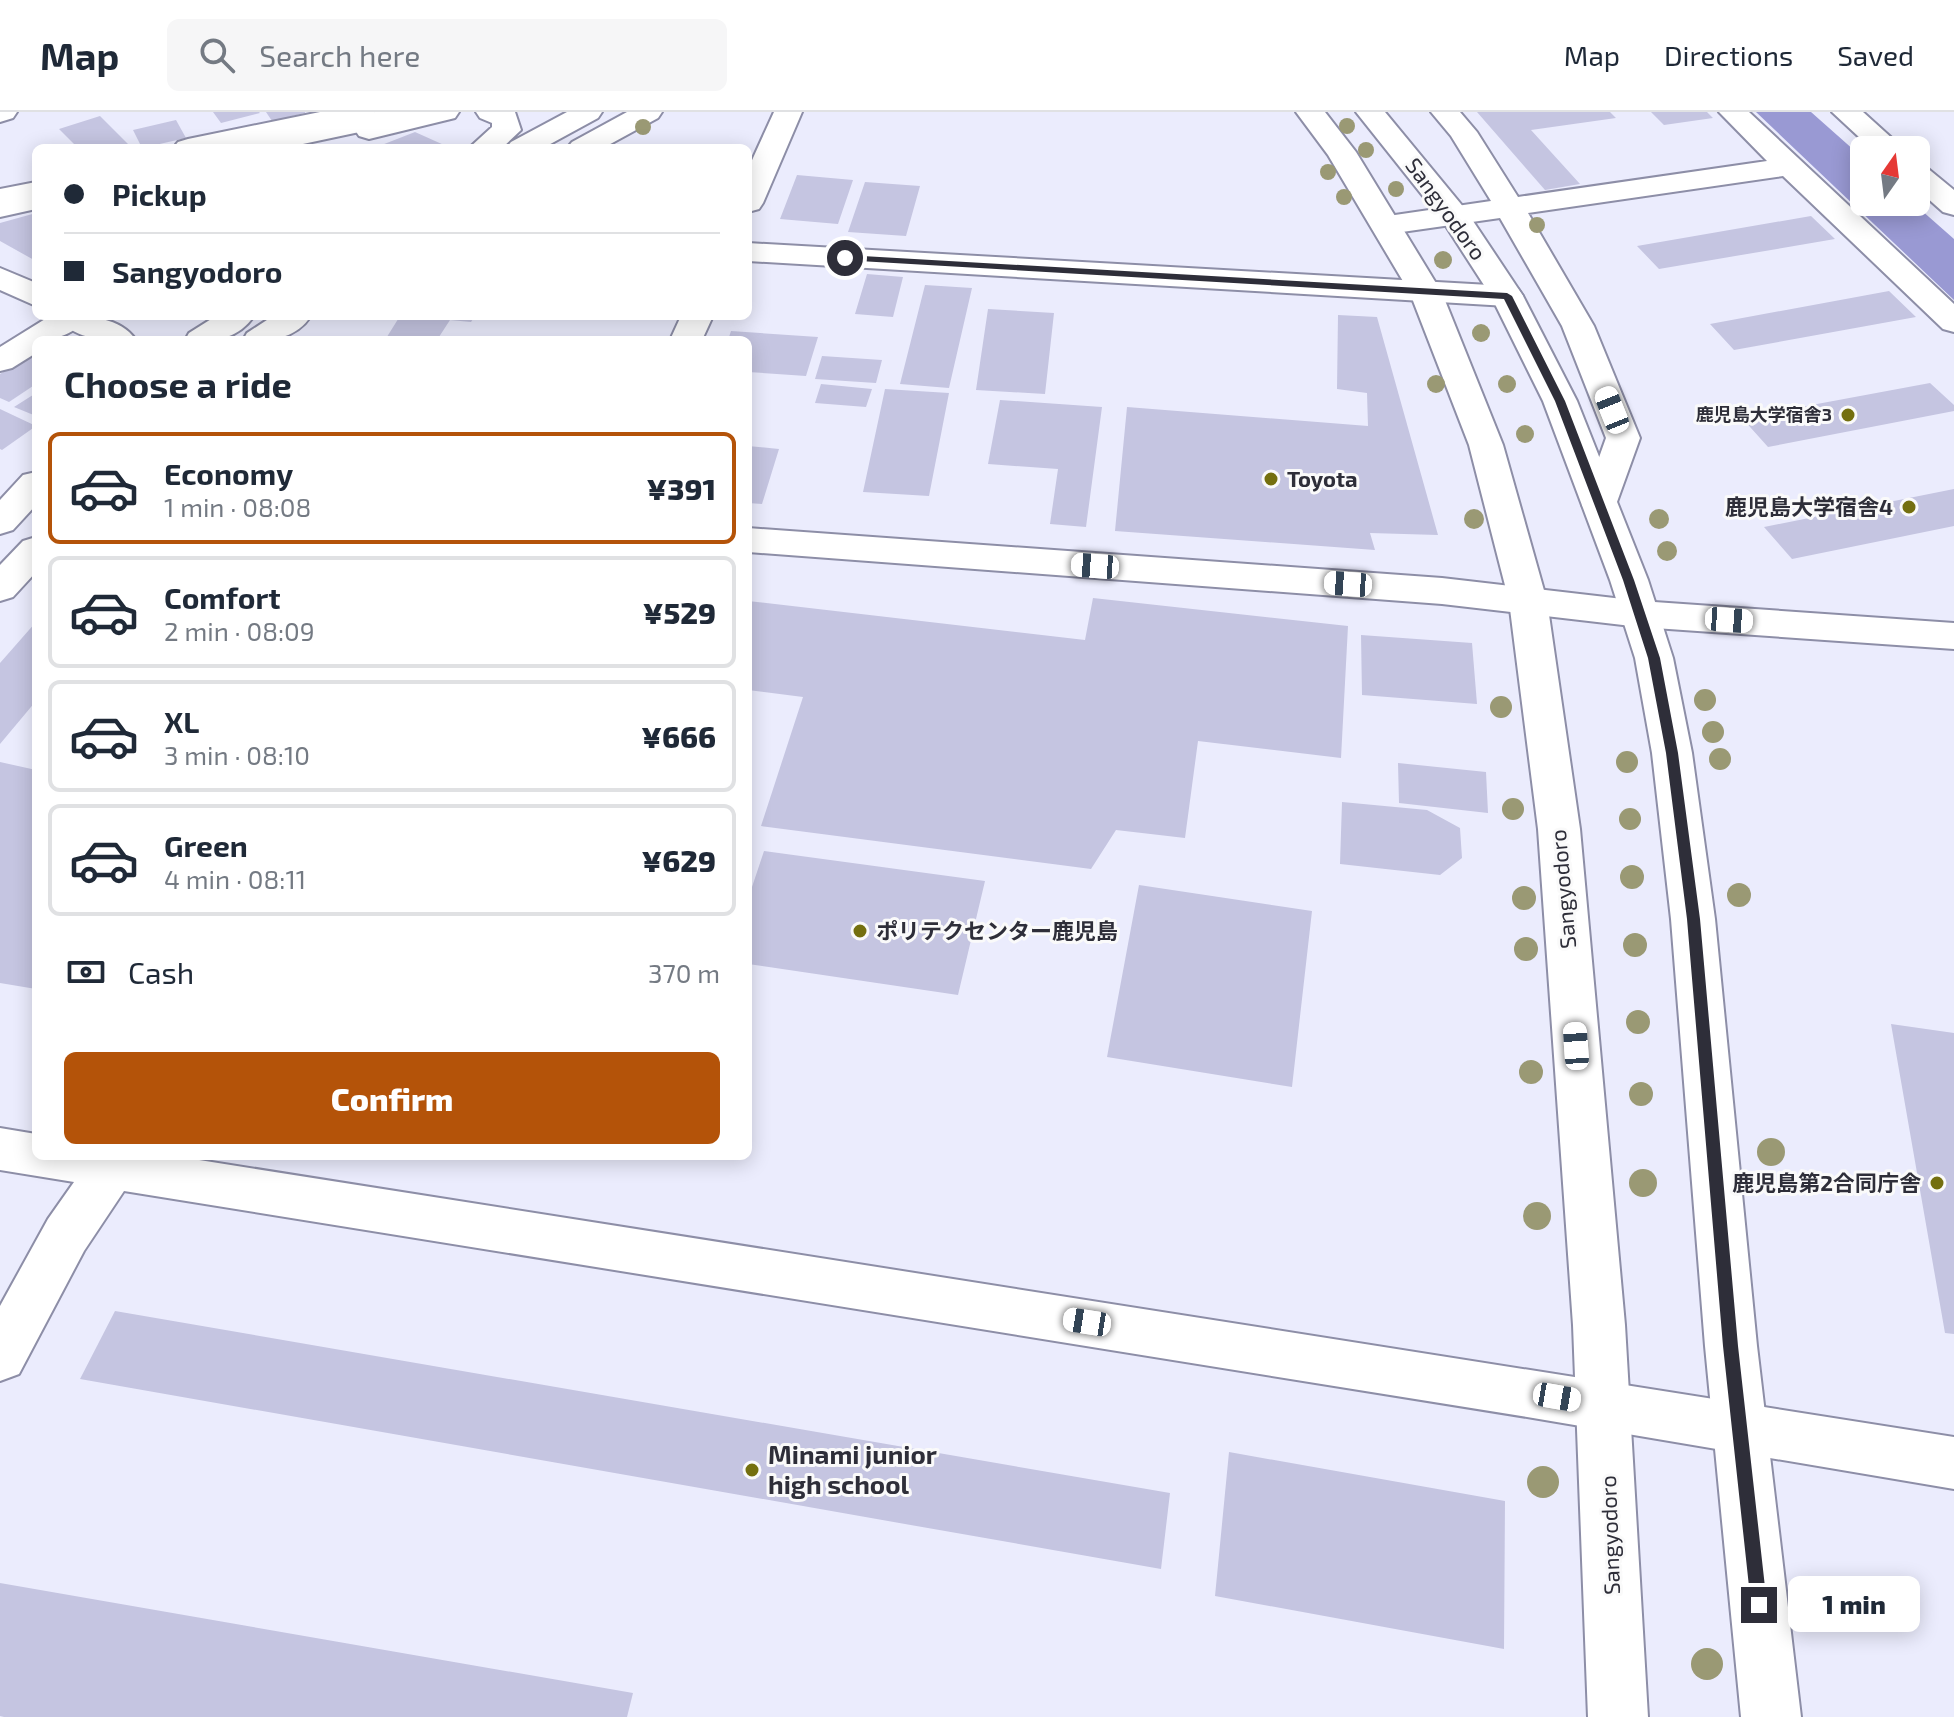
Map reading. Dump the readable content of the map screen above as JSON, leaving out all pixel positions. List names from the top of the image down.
{
  "streets": {
    "main road": ["Sangyodoro"]
  },
  "places": [
    "鹿児島大学宿舎3",
    "Toyota",
    "鹿児島大学宿舎4",
    "ポリテクセンター鹿児島",
    "鹿児島第2合同庁舎",
    "Minami junior high school"
  ],
  "north": "top",
  "page": {
    "header": "Map",
    "search": "Search here",
    "nav": ["Map", "Directions", "Saved"],
    "banner": ["Pickup", "Sangyodoro"],
    "heading": "Choose a ride",
    "list": [
      {
        "name": "Economy",
        "note": "1 min · 08:08",
        "value": "¥391"
      },
      {
        "name": "Comfort",
        "note": "2 min · 08:09",
        "value": "¥529"
      },
      {
        "name": "XL",
        "note": "3 min · 08:10",
        "value": "¥666"
      },
      {
        "name": "Green",
        "note": "4 min · 08:11",
        "value": "¥629"
      }
    ],
    "pay": ["Cash", "370 m"],
    "buttons": "Confirm",
    "bubble": "1 min"
  }
}
